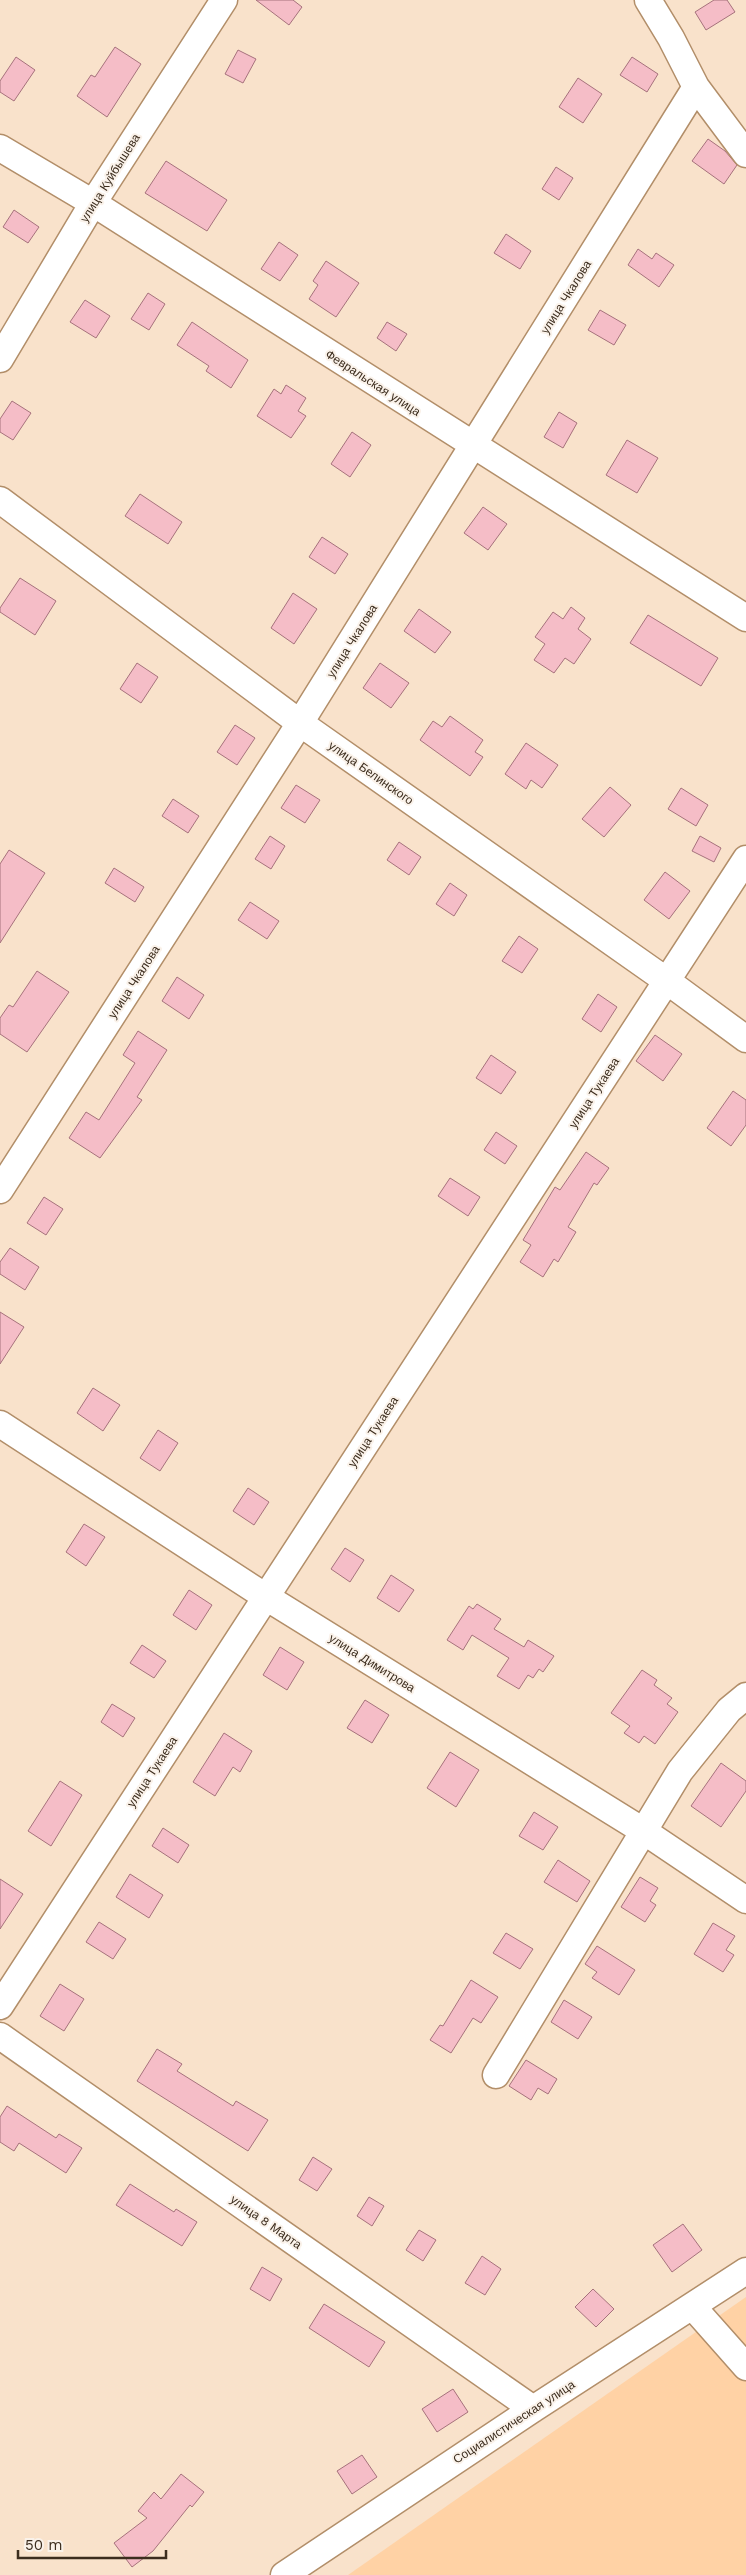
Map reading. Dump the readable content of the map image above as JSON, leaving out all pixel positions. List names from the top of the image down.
{
  "streets": {
    "street": [
      "улица Куйбышева",
      "улица Чкалова",
      "Февральская улица",
      "улица Белинского",
      "улица Тукаева",
      "улица Димитрова",
      "улица 8 Марта",
      "Социалистическая улица"
    ]
  },
  "crossings": [
    ["улица Куйбышева", "Февральская улица"],
    ["улица Чкалова", "Февральская улица"],
    ["улица Чкалова", "улица Белинского"],
    ["улица Белинского", "улица Тукаева"],
    ["улица Тукаева", "улица Димитрова"],
    ["улица 8 Марта", "Социалистическая улица"]
  ],
  "scale_bar": "50 m"
}
